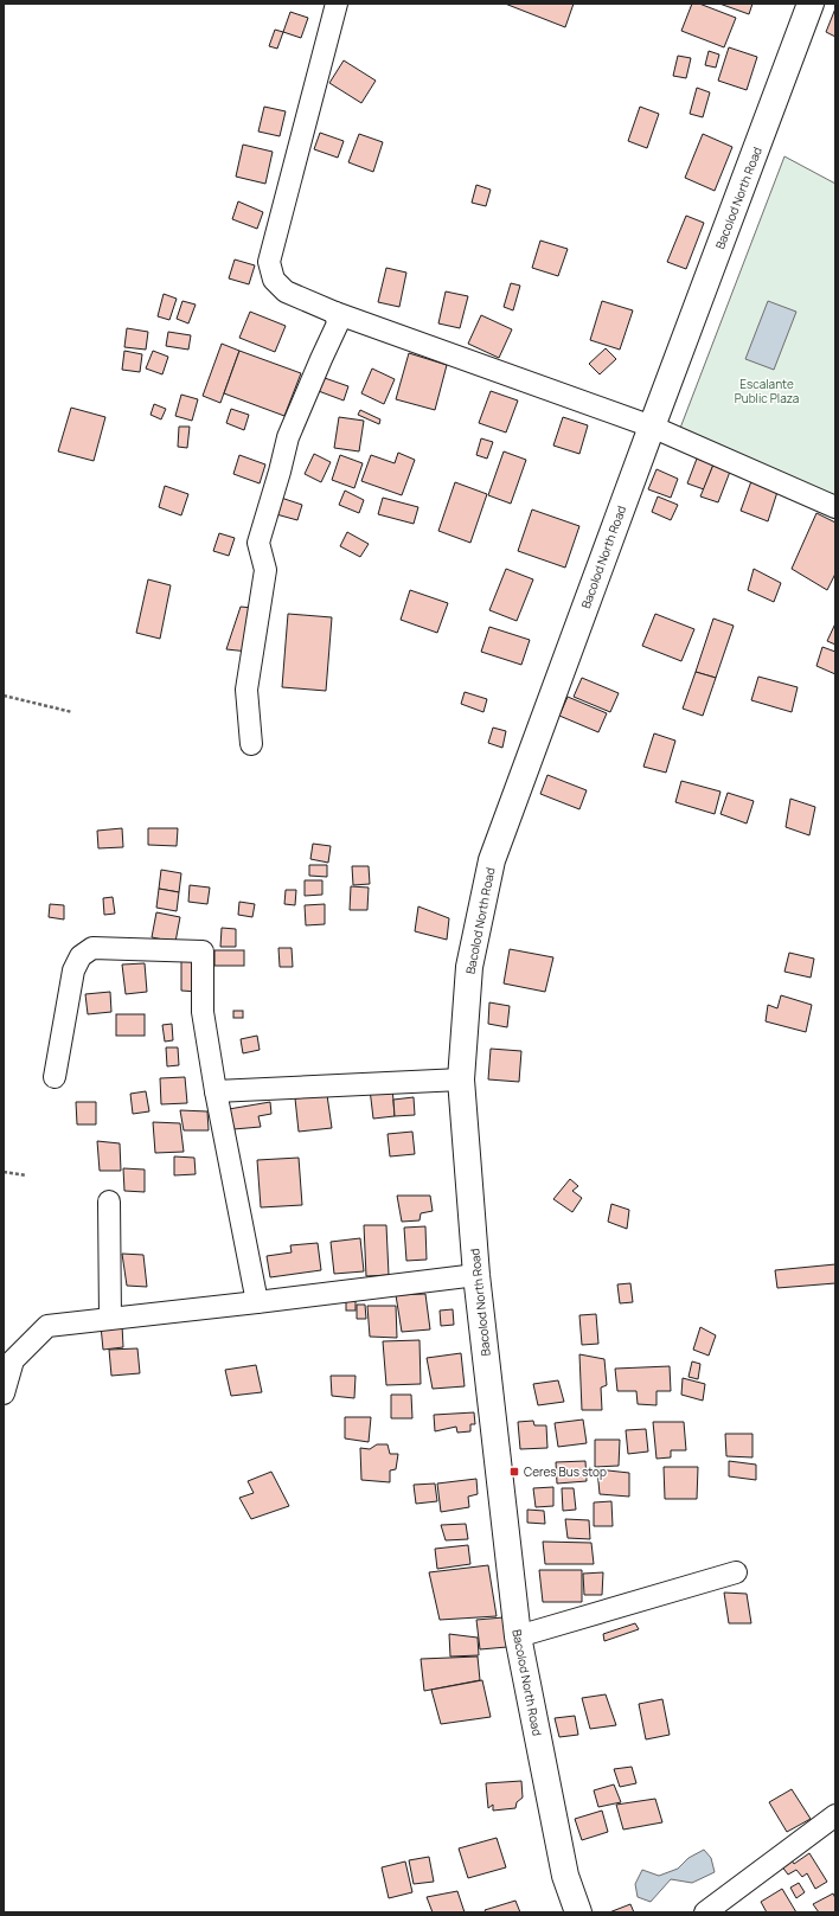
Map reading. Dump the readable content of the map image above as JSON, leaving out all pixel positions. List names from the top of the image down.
{
  "streets": {
    "highway": ["Bacolod North Road"]
  },
  "parks": ["Escalante Public Plaza"],
  "places": {
    "transit": ["Ceres Bus stop"]
  }
}
